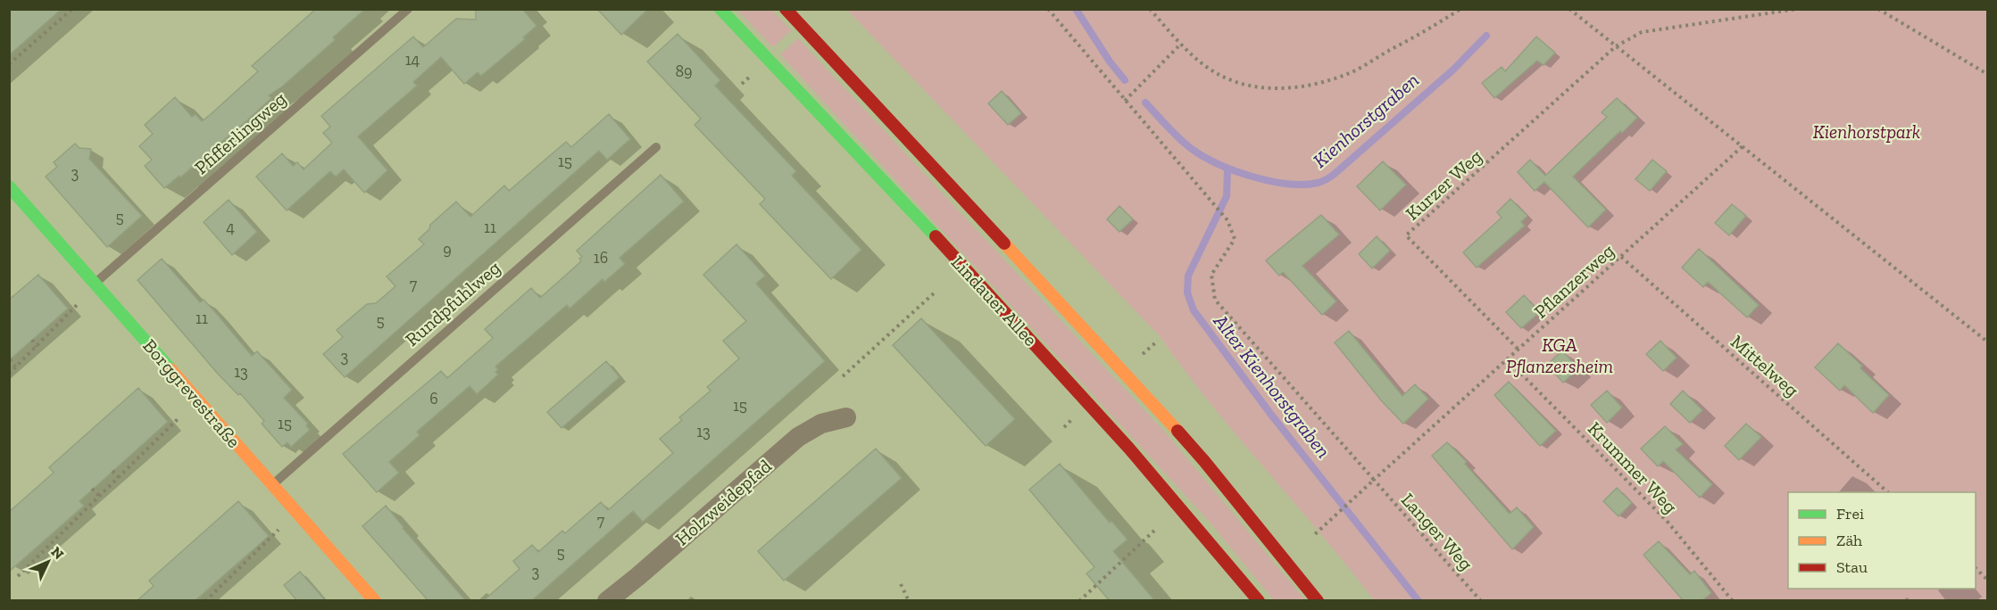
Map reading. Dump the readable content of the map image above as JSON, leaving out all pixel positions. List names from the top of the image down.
{
  "streets": {
    "main road": ["Lindauer Allee", "Borggrevestraße"],
    "street": ["Holzweidepfad"],
    "lane": ["Pfifferlingweg", "Rundpfuhlweg"],
    "path": [
      "Kurzer Weg",
      "Pflanzerweg",
      "Mittelweg",
      "Krummer Weg",
      "Langer Weg"
    ]
  },
  "crossings": [
    ["Pfifferlingweg", "Borggrevestraße"],
    ["Kurzer Weg", "Pflanzerweg"],
    ["Pflanzerweg", "Mittelweg"],
    ["Pflanzerweg", "Krummer Weg"],
    ["Pflanzerweg", "Langer Weg"],
    ["Rundpfuhlweg", "Borggrevestraße"]
  ],
  "water": ["Kienhorstgraben", "Alter Kienhorstgraben"],
  "parks": ["Kienhorstpark", "KGA Pflanzersheim"],
  "house_numbers": [
    "14",
    "89",
    "15",
    "3",
    "5",
    "4",
    "11",
    "9",
    "16",
    "7",
    "11",
    "5",
    "3",
    "13",
    "6",
    "15",
    "15",
    "13",
    "7",
    "5",
    "3"
  ],
  "legend": ["Frei", "Zäh", "Stau"],
  "north": "top right"
}
